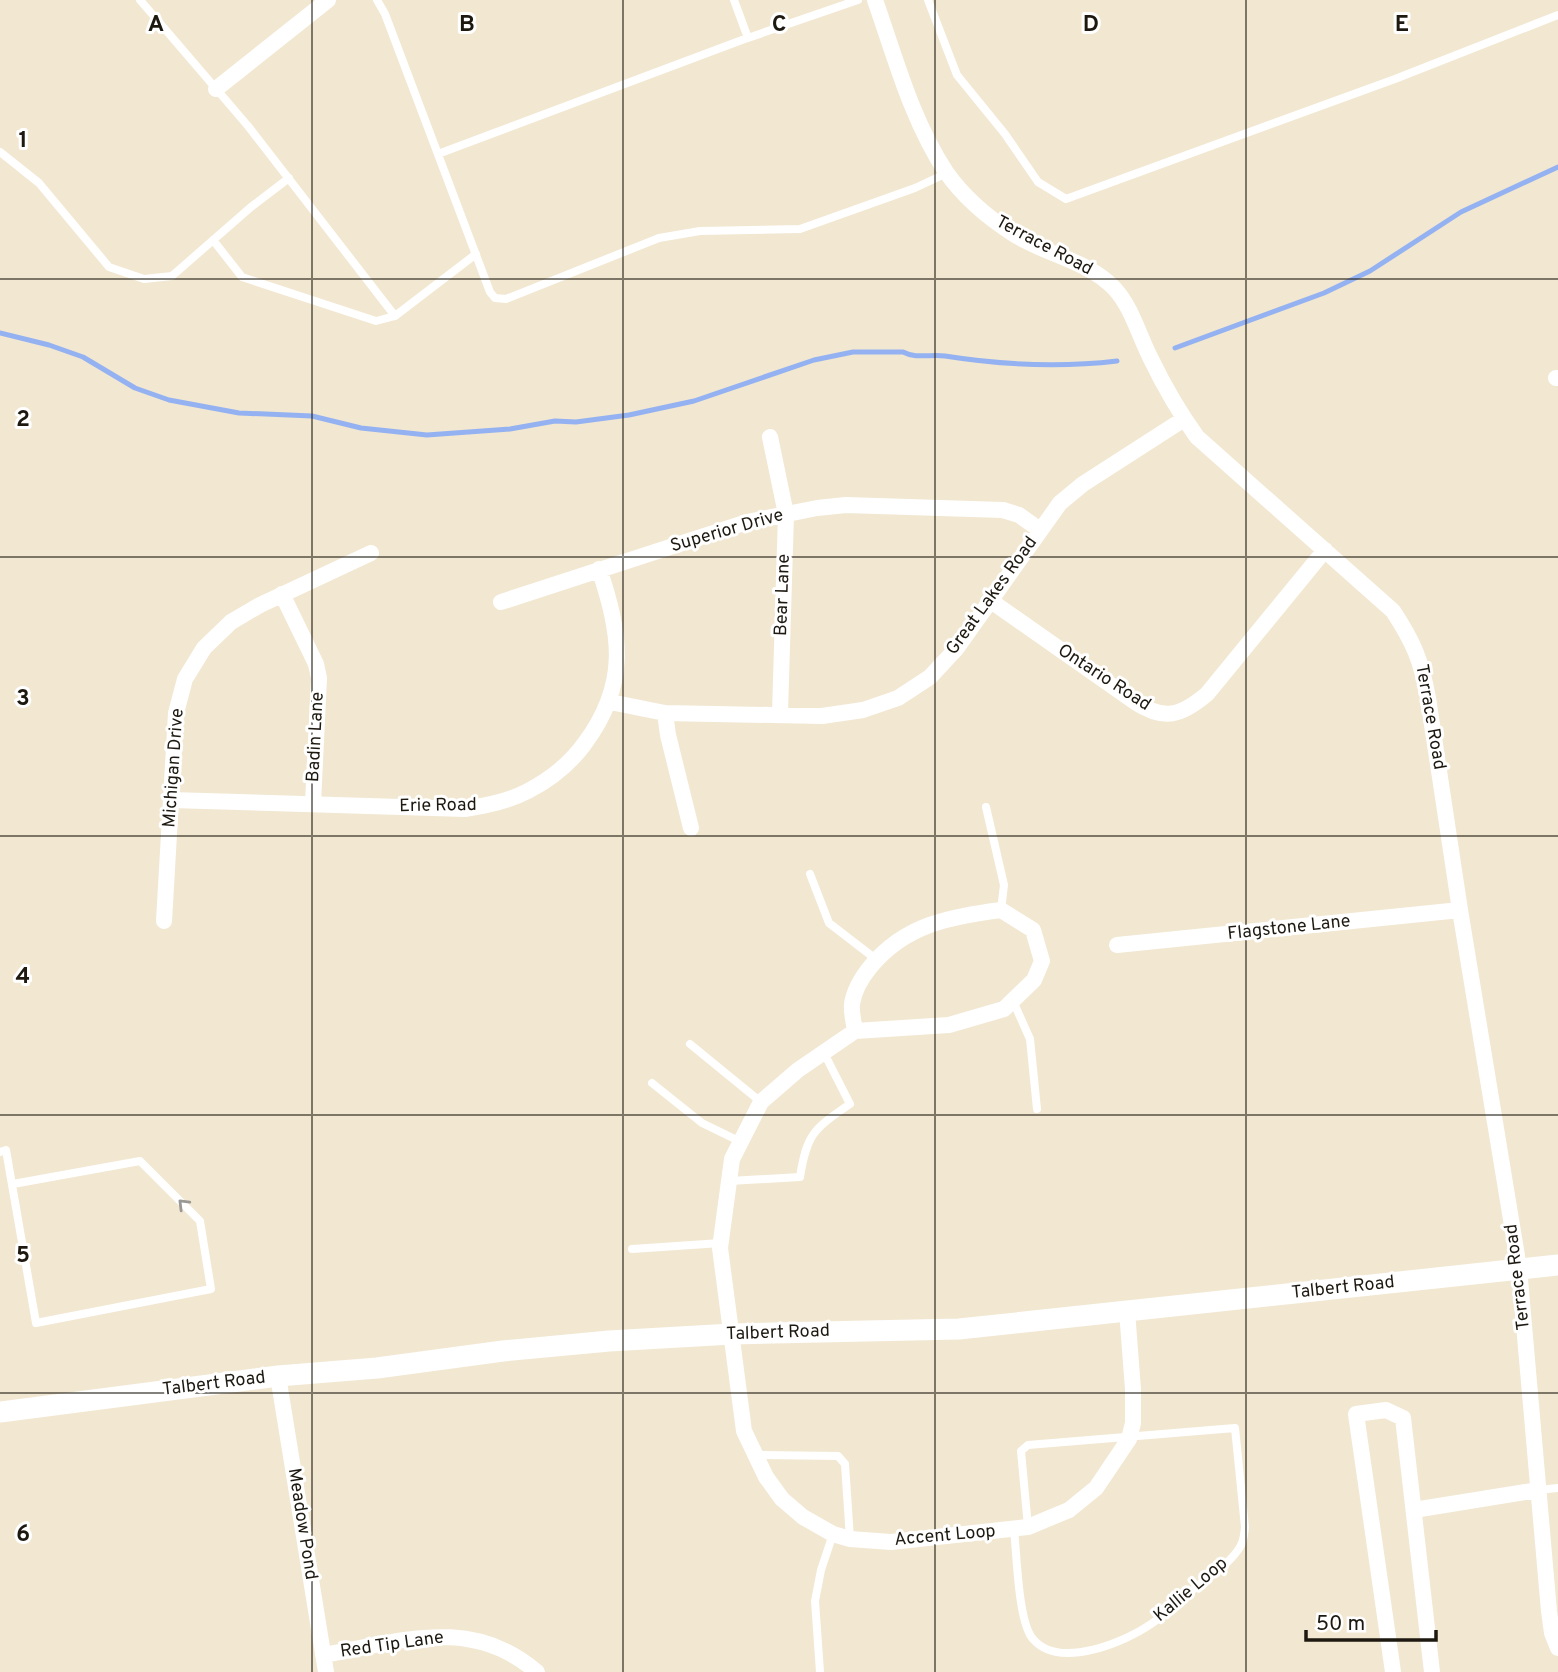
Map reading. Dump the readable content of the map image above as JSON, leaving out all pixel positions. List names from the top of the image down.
{
  "streets": {
    "street": [
      "Terrace Road",
      "Superior Drive",
      "Bear Lane",
      "Great Lakes Road",
      "Ontario Road",
      "Badin Lane",
      "Michigan Drive",
      "Erie Road",
      "Flagstone Lane",
      "Talbert Road",
      "Meadow Pond",
      "Accent Loop",
      "Red Tip Lane"
    ],
    "lane": ["Kallie Loop"]
  },
  "crossings": [
    ["Terrace Road", "Great Lakes Road"],
    ["Terrace Road", "Ontario Road"],
    ["Terrace Road", "Flagstone Lane"],
    ["Terrace Road", "Talbert Road"],
    ["Superior Drive", "Bear Lane"],
    ["Superior Drive", "Great Lakes Road"],
    ["Superior Drive", "Erie Road"],
    ["Bear Lane", "Great Lakes Road"],
    ["Great Lakes Road", "Ontario Road"],
    ["Great Lakes Road", "Erie Road"],
    ["Badin Lane", "Michigan Drive"],
    ["Badin Lane", "Erie Road"],
    ["Michigan Drive", "Erie Road"],
    ["Talbert Road", "Meadow Pond"],
    ["Talbert Road", "Accent Loop"],
    ["Meadow Pond", "Red Tip Lane"],
    ["Accent Loop", "Kallie Loop"]
  ],
  "scale_bar": "50 m",
  "grid": {
    "columns": [
      "A",
      "B",
      "C",
      "D",
      "E"
    ],
    "rows": [
      "1",
      "2",
      "3",
      "4",
      "5",
      "6"
    ]
  }
}
